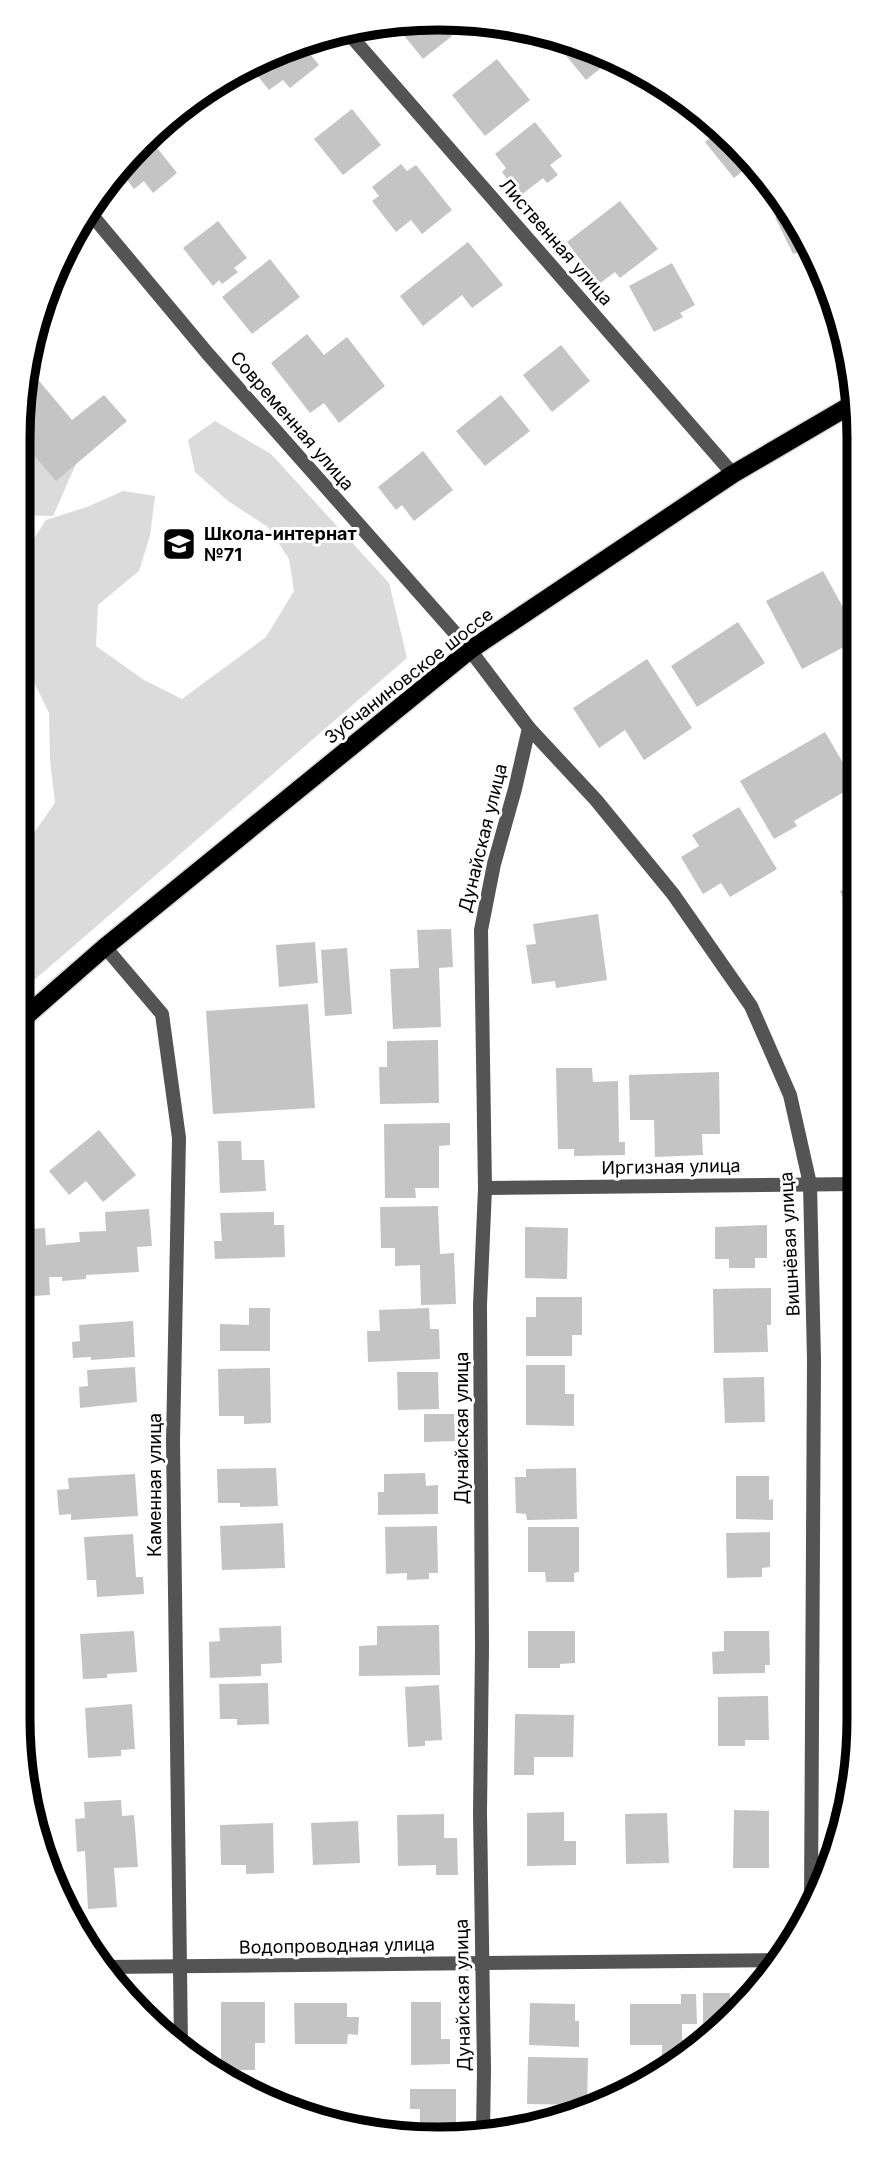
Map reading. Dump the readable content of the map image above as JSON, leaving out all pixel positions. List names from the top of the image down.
{
  "streets": {
    "main road": ["Зубчаниновское шоссе"],
    "street": [
      "Лиственная улица",
      "Современная улица",
      "Дунайская улица",
      "Иргизная улица",
      "Вишнёвая улица",
      "Каменная улица",
      "Водопроводная улица"
    ]
  },
  "crossings": [
    ["Лиственная улица", "Зубчаниновское шоссе"],
    ["Современная улица", "Зубчаниновское шоссе"],
    ["Современная улица", "Вишнёвая улица"],
    ["Зубчаниновское шоссе", "Вишнёвая улица"],
    ["Зубчаниновское шоссе", "Каменная улица"],
    ["Дунайская улица", "Иргизная улица"],
    ["Дунайская улица", "Вишнёвая улица"],
    ["Дунайская улица", "Водопроводная улица"],
    ["Иргизная улица", "Вишнёвая улица"],
    ["Каменная улица", "Водопроводная улица"]
  ],
  "places": {
    "school or university": ["Школа-интернат №71"]
  }
}
